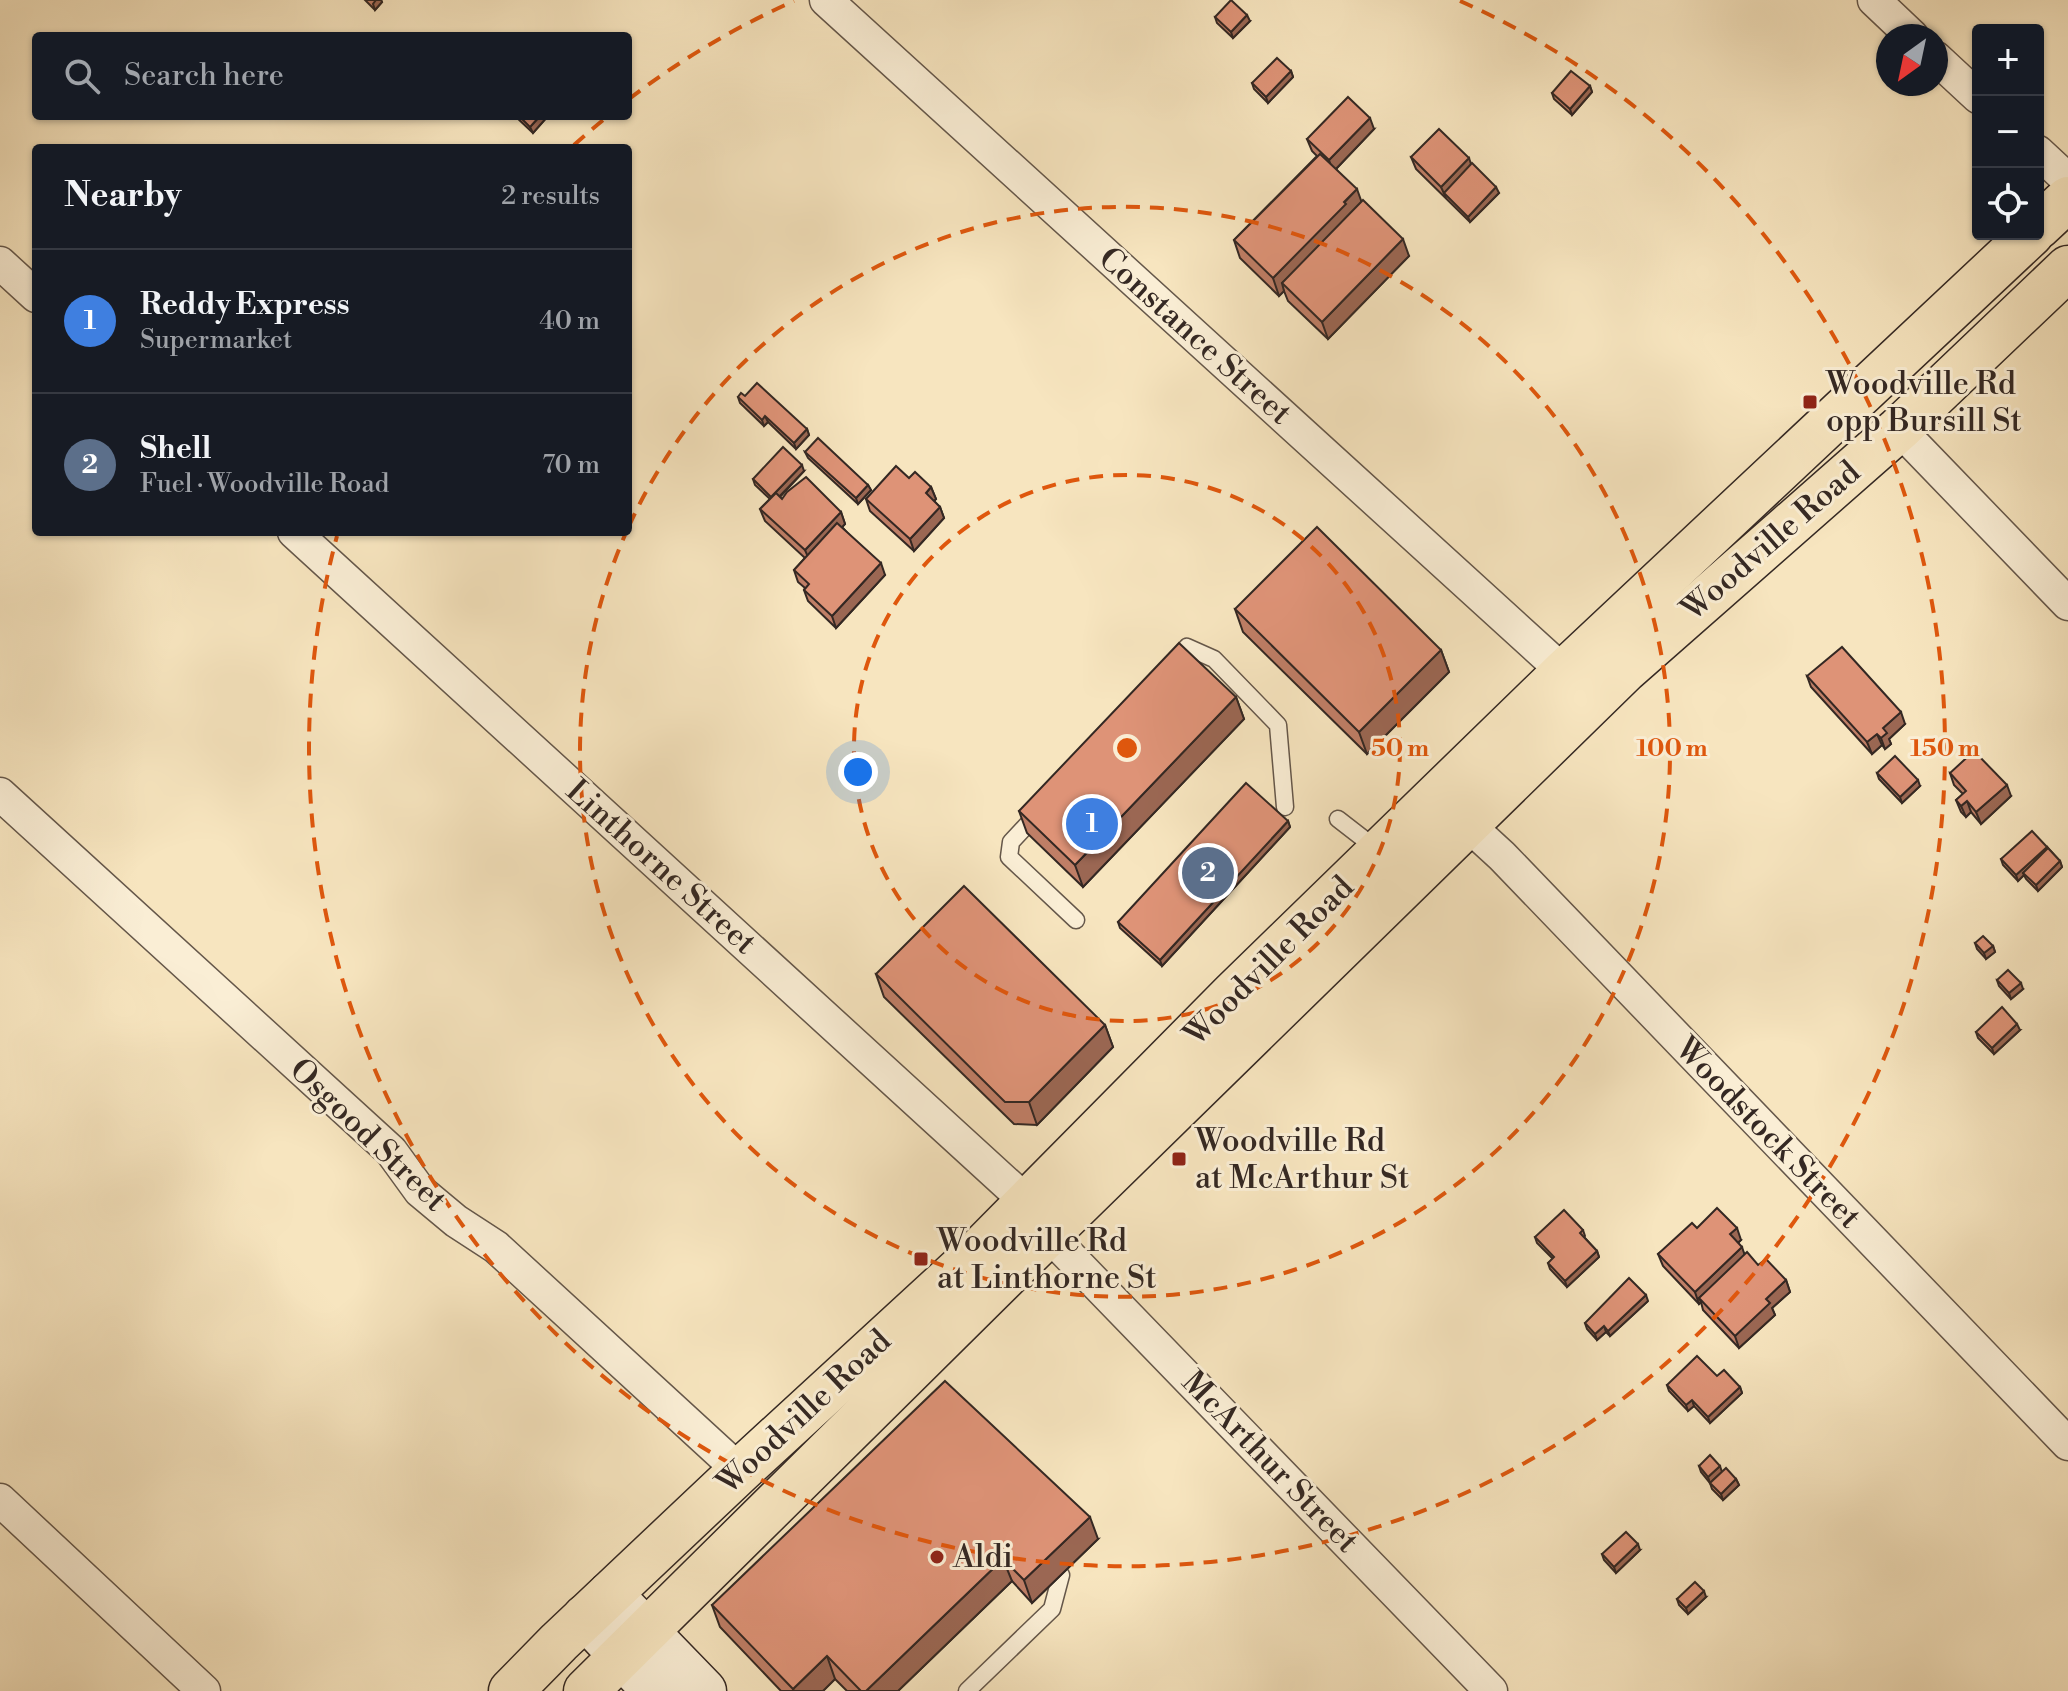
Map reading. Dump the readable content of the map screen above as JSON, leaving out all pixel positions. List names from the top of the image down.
{
  "streets": {
    "main road": ["Woodville Road"],
    "street": [
      "Constance Street",
      "Linthorne Street",
      "Woodstock Street",
      "Osgood Street",
      "McArthur Street"
    ]
  },
  "crossings": [
    ["Constance Street", "Woodville Road"],
    ["Woodville Road", "Linthorne Street"],
    ["Woodville Road", "Woodstock Street"],
    ["Woodville Road", "Osgood Street"],
    ["Woodville Road", "McArthur Street"],
    ["Linthorne Street", "McArthur Street"]
  ],
  "places": {
    "transit": ["Woodville Rd opp Bursill St", "Woodville Rd at McArthur St", "Woodville Rd at Linthorne St"],
    "other": ["Aldi"]
  },
  "north": "bottom left",
  "page": {
    "map_buttons": ["+", "−"],
    "search": "Search here",
    "heading": ["Nearby", "2 results"],
    "list": [
      {
        "mark": "1",
        "name": "Reddy Express",
        "note": "Supermarket",
        "value": "40 m"
      },
      {
        "mark": "2",
        "name": "Shell",
        "note": "Fuel · Woodville Road",
        "value": "70 m"
      }
    ],
    "pins": ["1", "2"]
  },
  "rings": ["50 m", "100 m", "150 m"]
}
